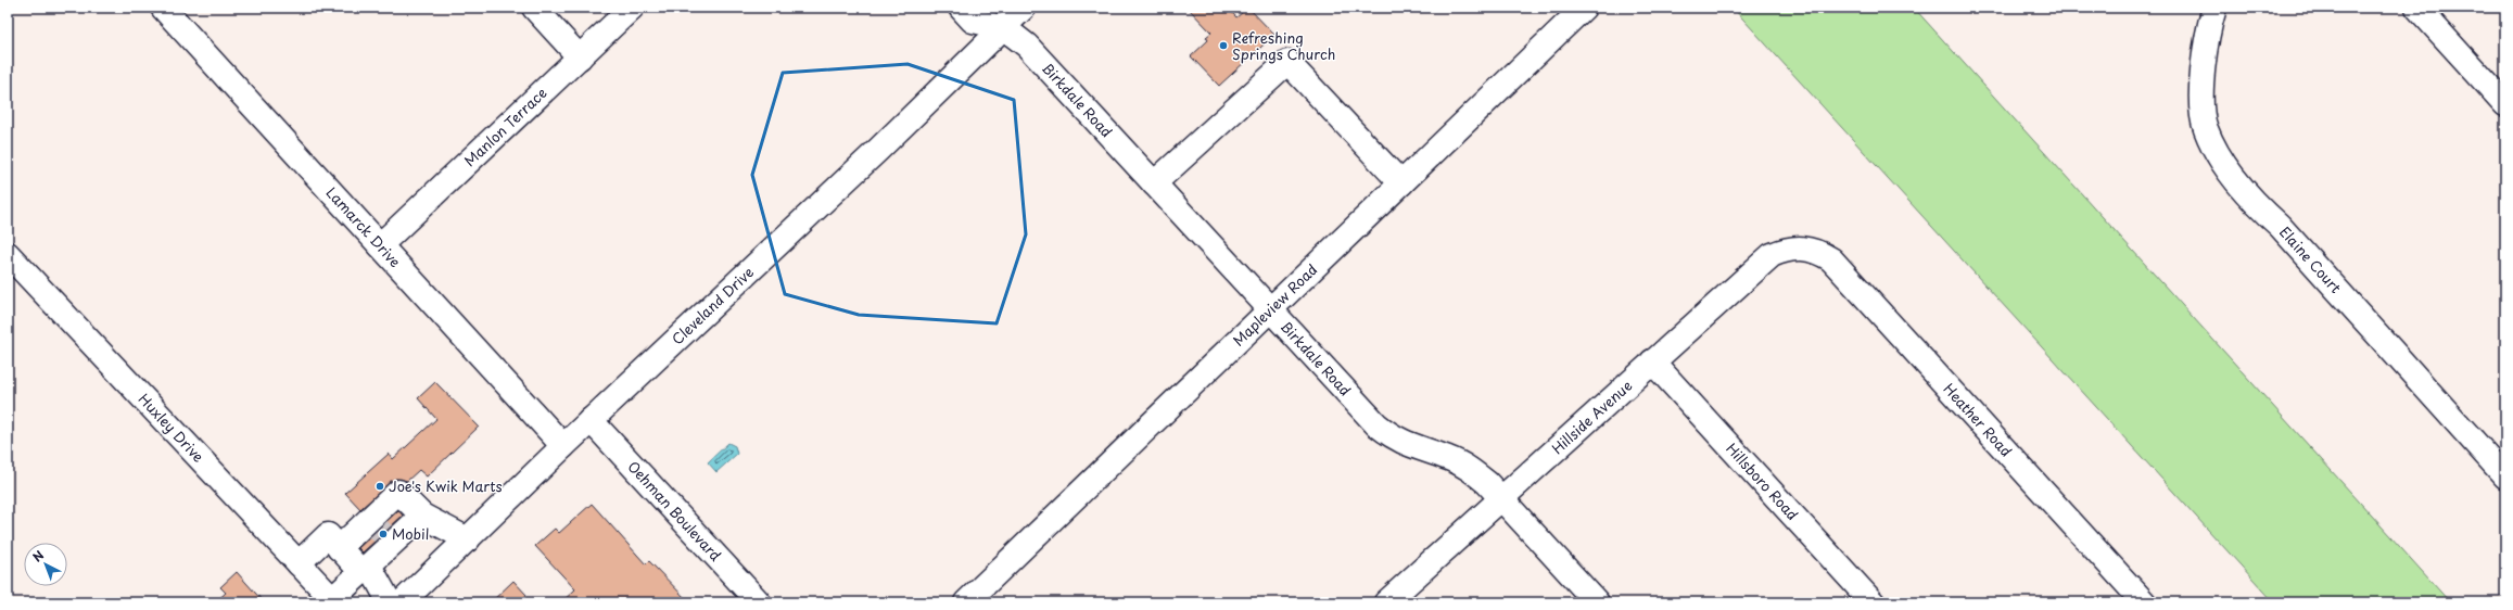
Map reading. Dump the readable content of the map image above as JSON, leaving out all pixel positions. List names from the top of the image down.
{
  "streets": {
    "street": [
      "Birkdale Road",
      "Manlon Terrace",
      "Lamarck Drive",
      "Elaine Court",
      "Cleveland Drive",
      "Mapleview Road",
      "Hillside Avenue",
      "Heather Road",
      "Huxley Drive",
      "Hillsboro Road",
      "Oehman Boulevard"
    ]
  },
  "crossings": [
    ["Birkdale Road", "Cleveland Drive"],
    ["Birkdale Road", "Mapleview Road"],
    ["Birkdale Road", "Hillside Avenue"],
    ["Manlon Terrace", "Lamarck Drive"],
    ["Lamarck Drive", "Cleveland Drive"],
    ["Cleveland Drive", "Oehman Boulevard"],
    ["Hillside Avenue", "Heather Road"],
    ["Hillside Avenue", "Hillsboro Road"]
  ],
  "places": ["Refreshing Springs Church", "Joe's Kwik Marts", "Mobil"],
  "north": "top left"
}
